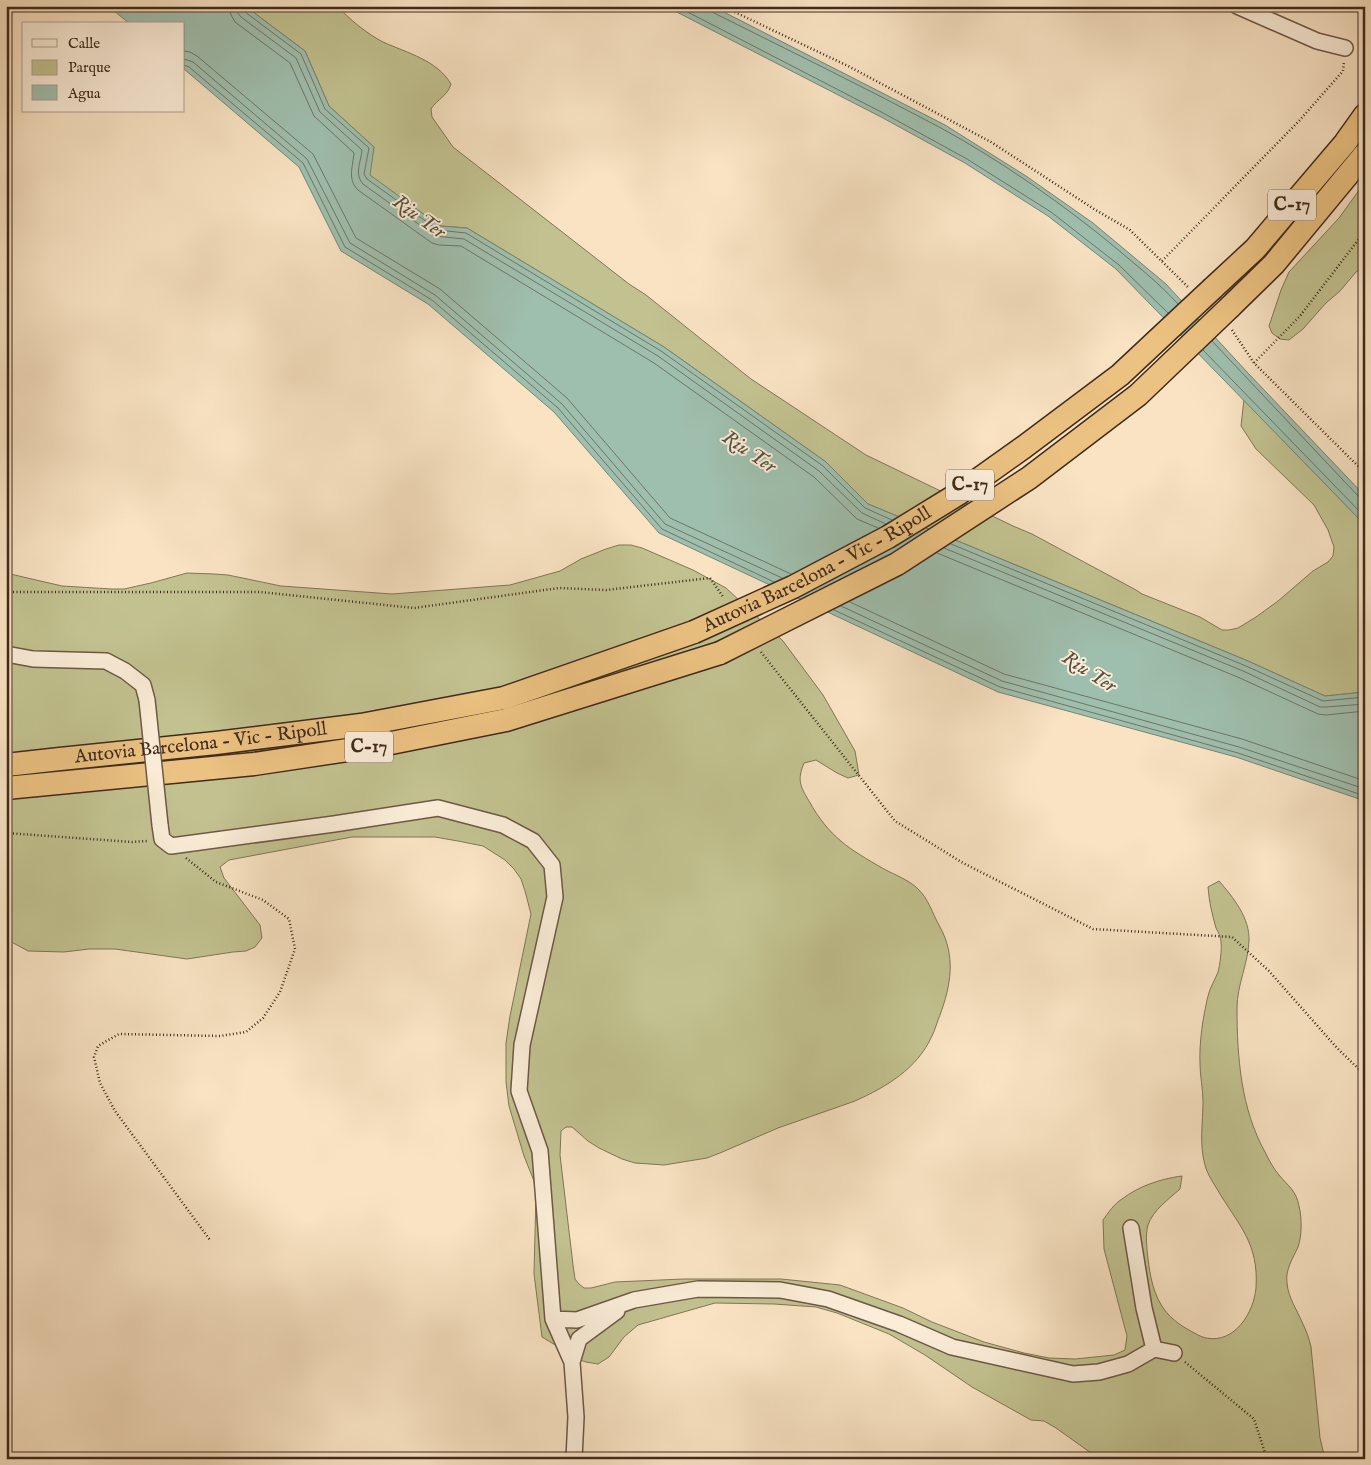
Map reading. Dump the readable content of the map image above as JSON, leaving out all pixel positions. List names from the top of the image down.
{
  "streets": {
    "highway": ["C-17", "Autovia Barcelona - Vic - Ripoll"]
  },
  "water": ["Riu Ter"],
  "legend": ["Calle", "Parque", "Agua"]
}
